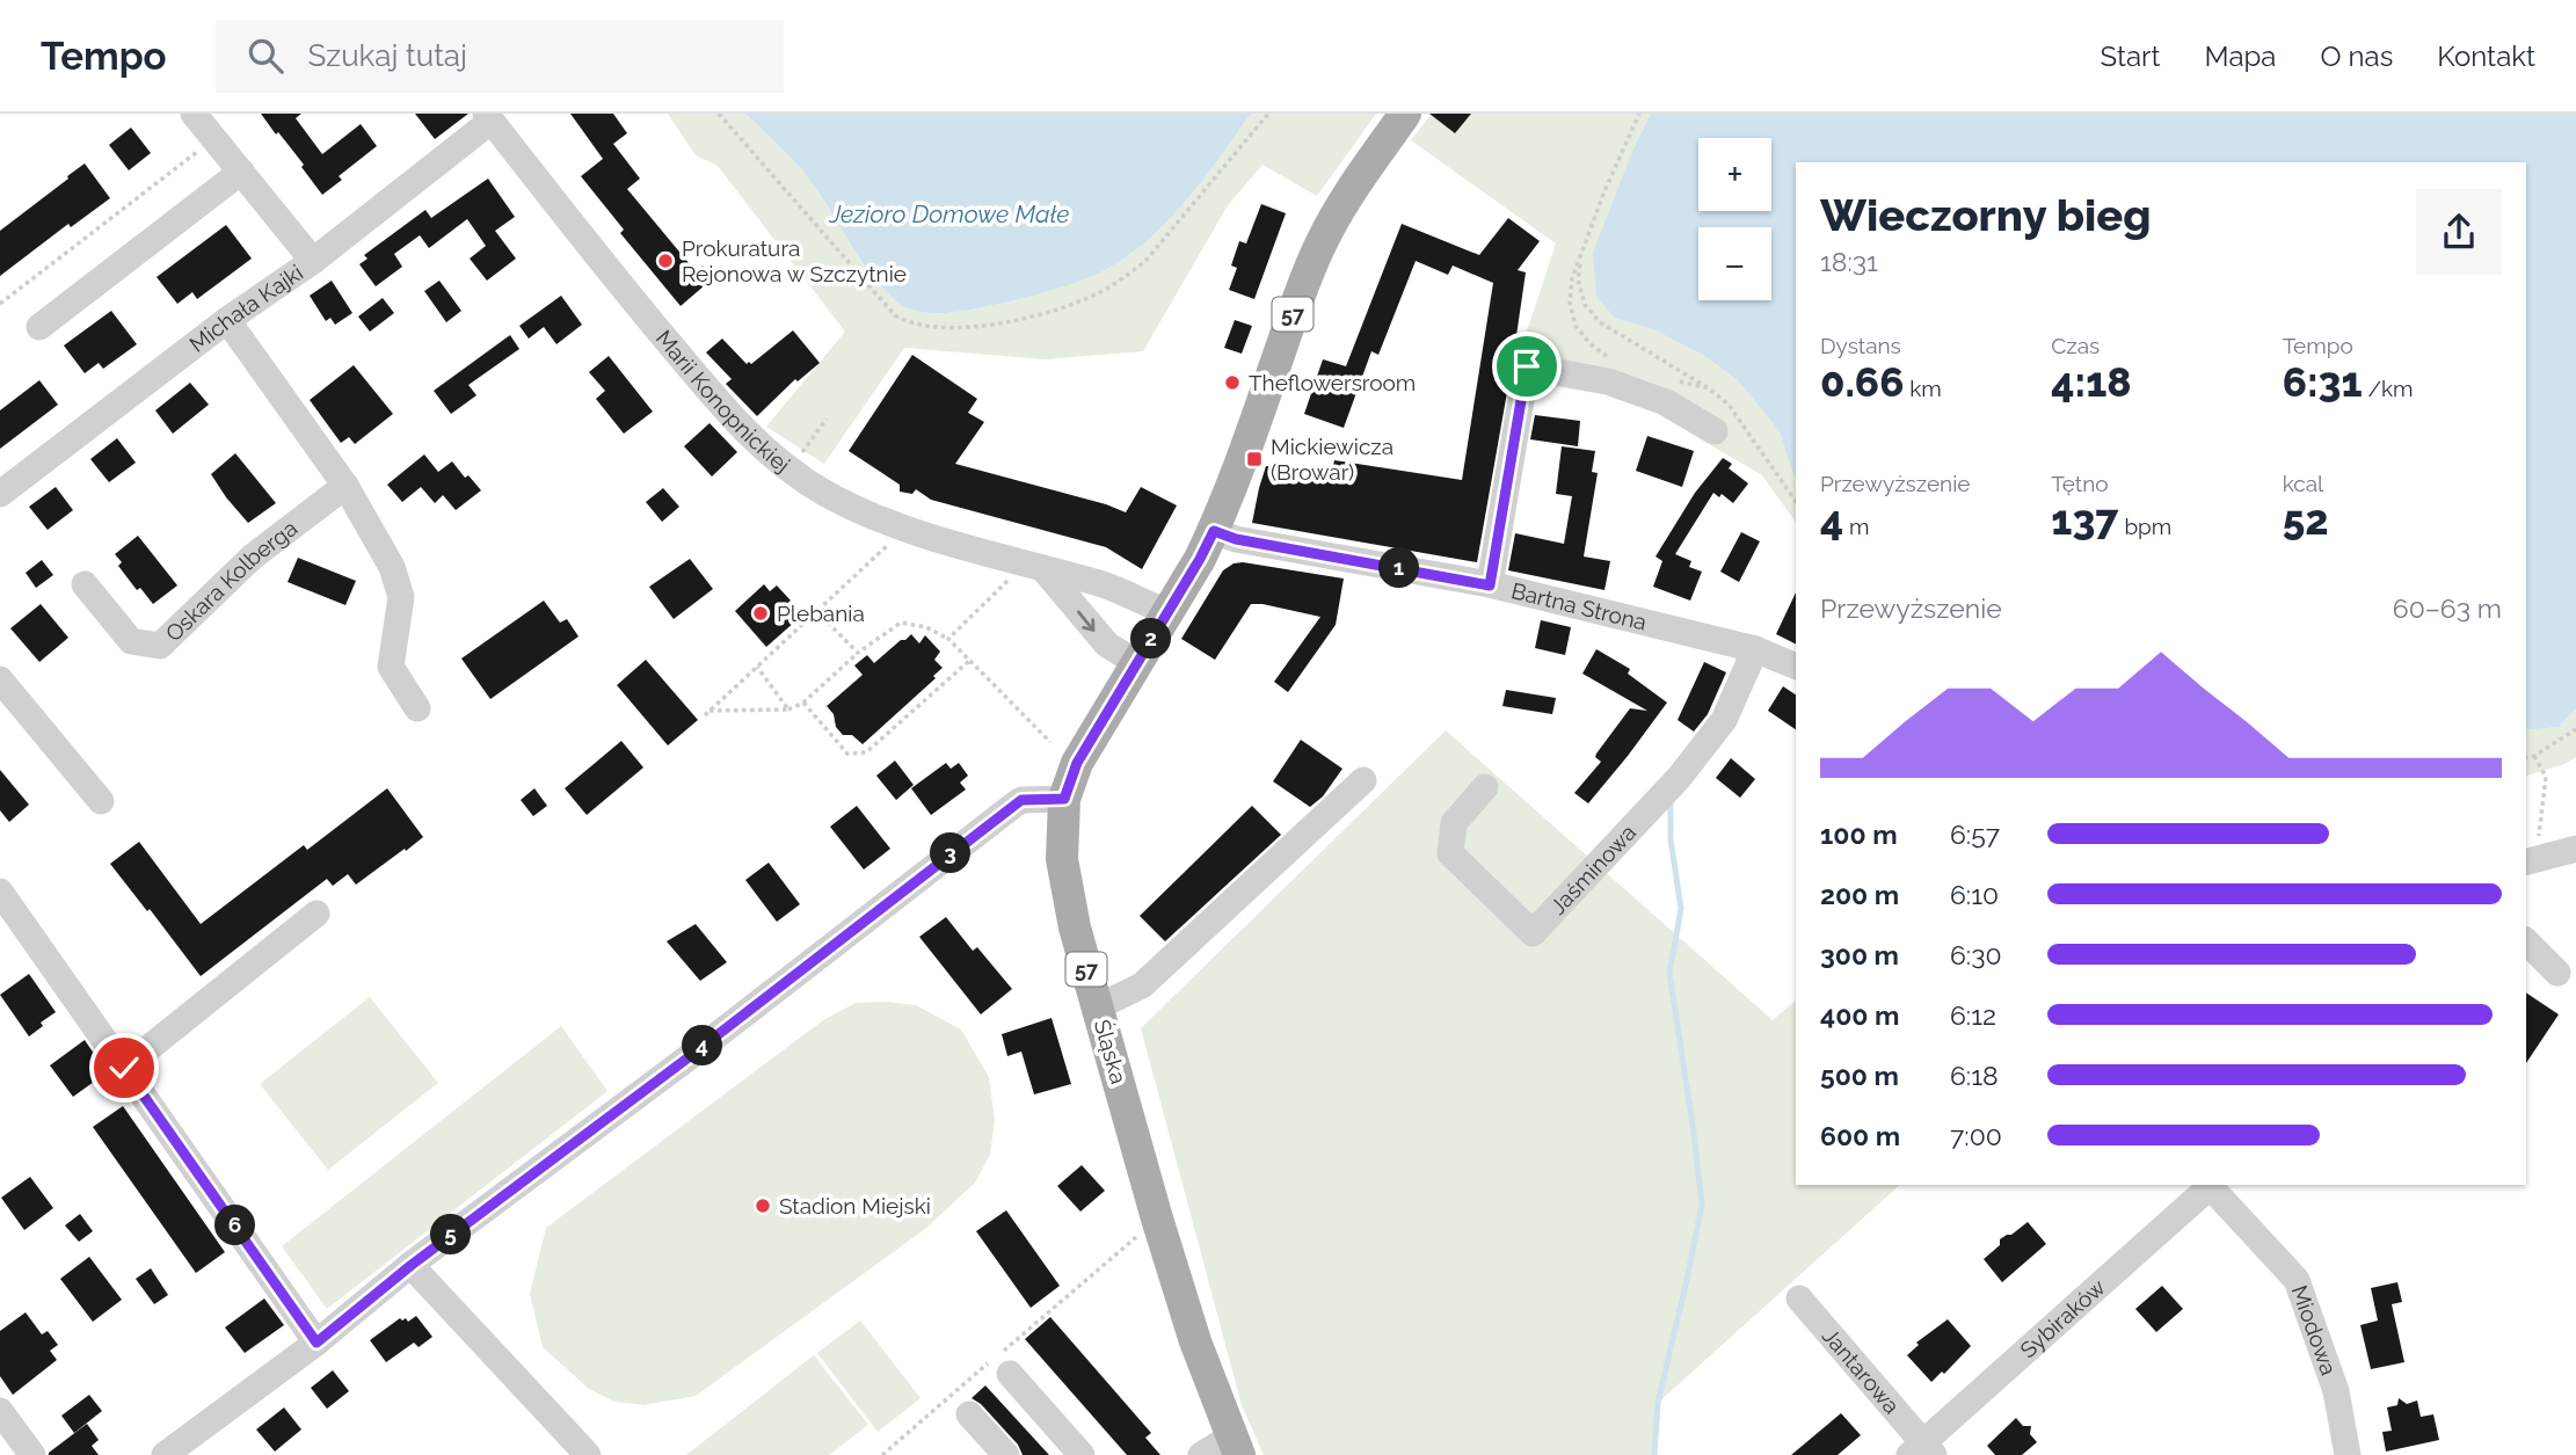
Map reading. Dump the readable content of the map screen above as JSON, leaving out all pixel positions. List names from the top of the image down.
{
  "streets": {
    "main road": ["57", "Śląska"],
    "street": [
      "Michała Kajki",
      "Marii Konopnickiej",
      "Oskara Kolberga",
      "Bartna Strona",
      "Jaśminowa",
      "Sybiraków",
      "Miodowa",
      "Jantarowa"
    ]
  },
  "crossings": [
    ["Michała Kajki", "Marii Konopnickiej"],
    ["57", "Marii Konopnickiej"],
    ["57", "Bartna Strona"],
    ["57", "Śląska"],
    ["Marii Konopnickiej", "Śląska"],
    ["Bartna Strona", "Jaśminowa"],
    ["Sybiraków", "Miodowa"],
    ["Sybiraków", "Jantarowa"]
  ],
  "water": ["Jezioro Domowe Małe"],
  "places": {
    "other": [
      "Prokuratura Rejonowa w Szczytnie",
      "Theflowersroom",
      "Plebania",
      "Stadion Miejski"
    ],
    "transit": ["Mickiewicza (Browar)"]
  },
  "page": {
    "header": "Tempo",
    "search": "Szukaj tutaj",
    "nav": [
      "Start",
      "Mapa",
      "O nas",
      "Kontakt"
    ],
    "map_buttons": ["+", "−"],
    "heading": ["Wieczorny bieg", "18:31"],
    "stats": [
      ["Dystans", "0.66 km"],
      ["Czas", "4:18"],
      ["Tempo", "6:31 /km"],
      ["Przewyższenie", "4 m"],
      ["Tętno", "137 bpm"],
      ["kcal", "52"]
    ],
    "pins": [
      "1",
      "2",
      "3",
      "4",
      "6",
      "5"
    ],
    "chart": ["Przewyższenie", "60–63 m"],
    "list": [
      {
        "name": "100 m",
        "note": "6:57"
      },
      {
        "name": "200 m",
        "note": "6:10"
      },
      {
        "name": "300 m",
        "note": "6:30"
      },
      {
        "name": "400 m",
        "note": "6:12"
      },
      {
        "name": "500 m",
        "note": "6:18"
      },
      {
        "name": "600 m",
        "note": "7:00"
      }
    ]
  }
}
